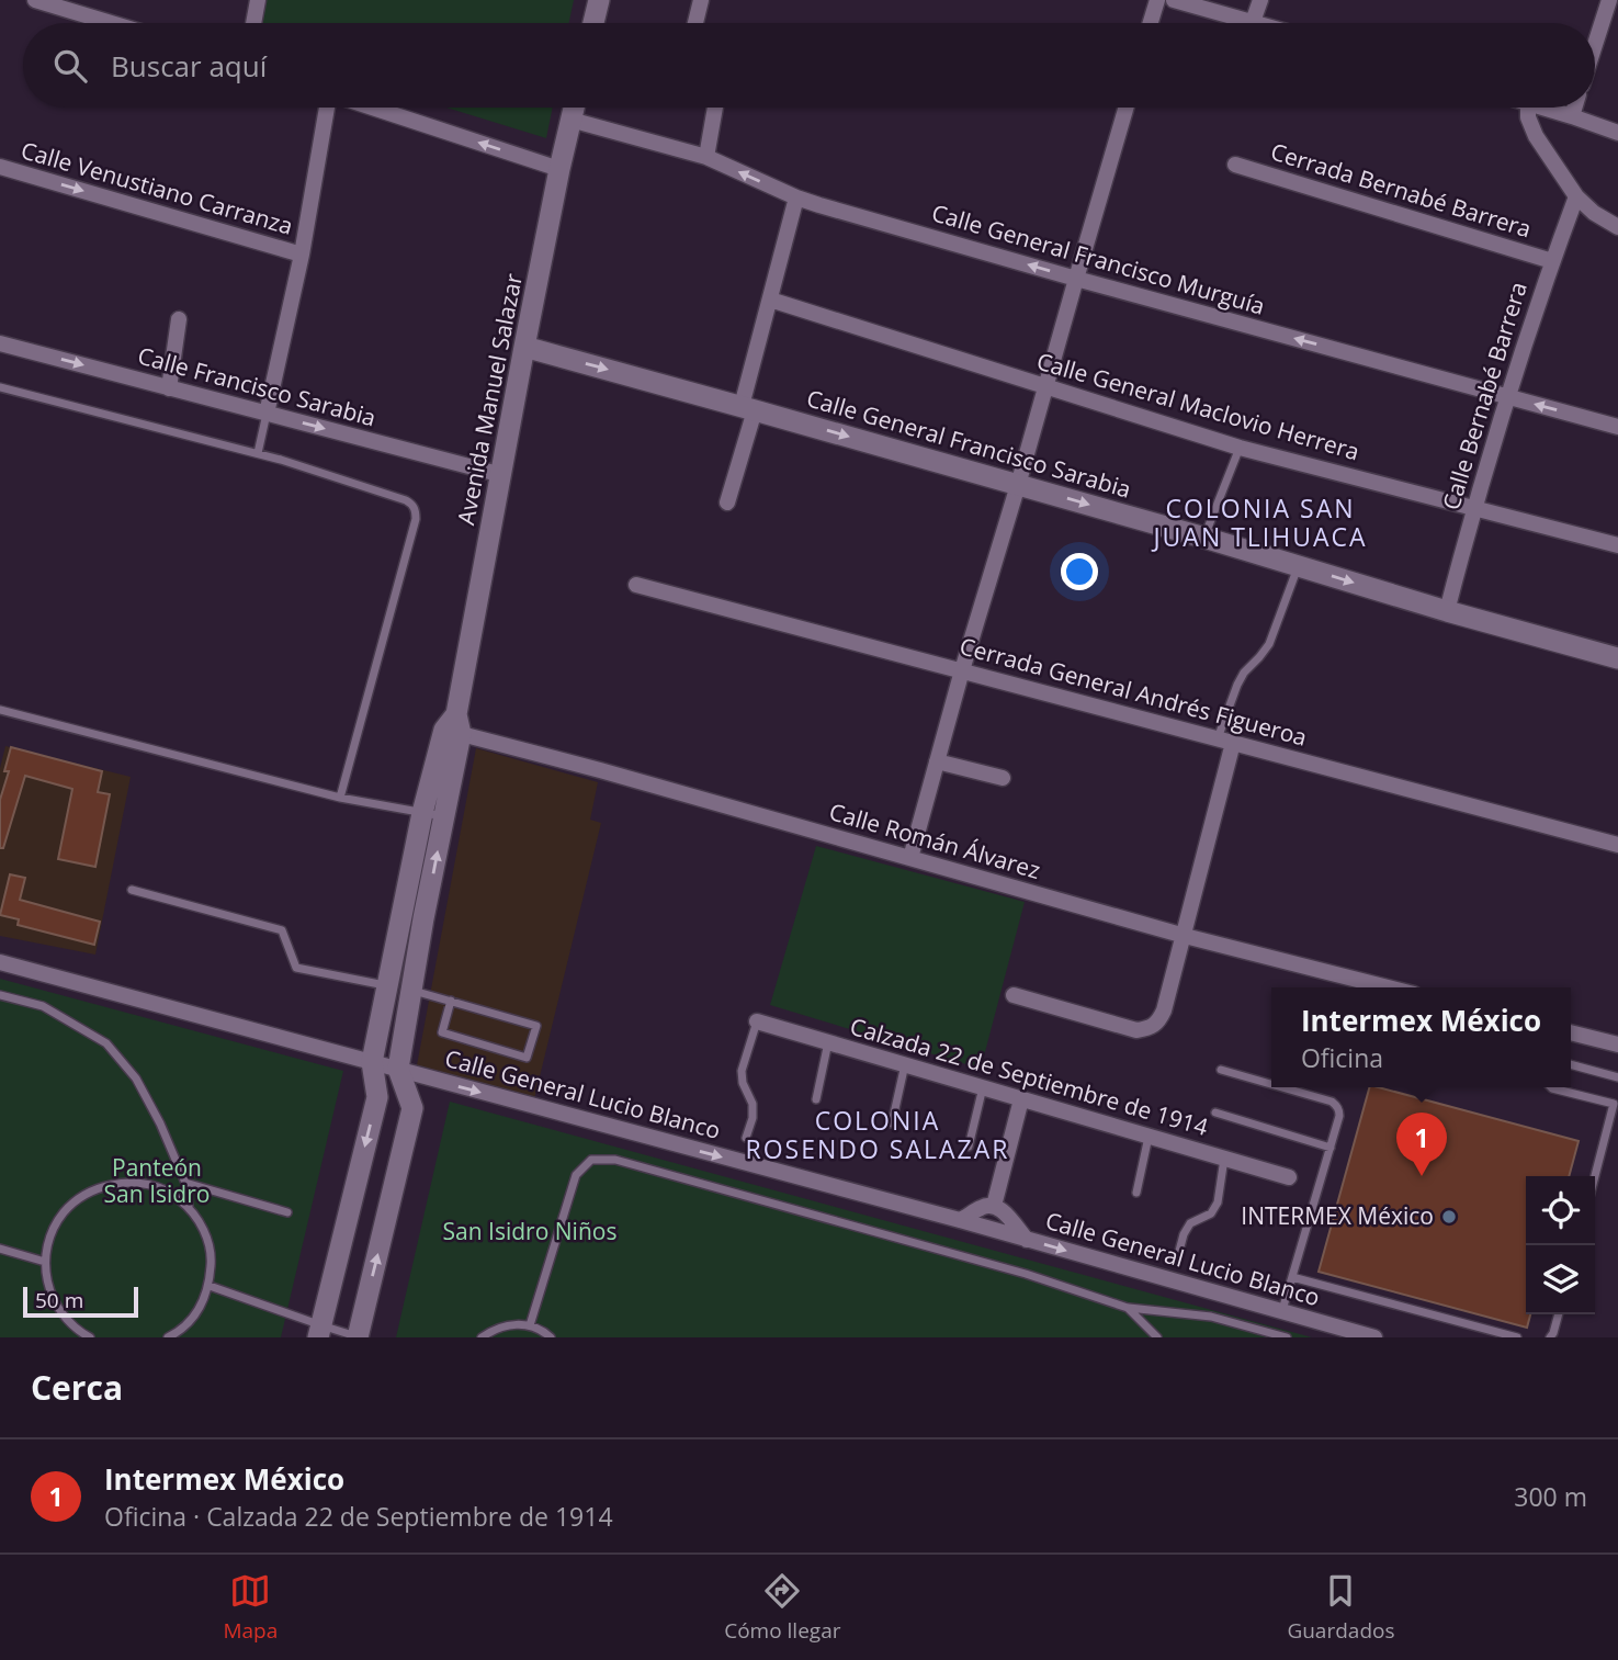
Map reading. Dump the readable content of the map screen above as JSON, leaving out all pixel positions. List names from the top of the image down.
{
  "streets": {
    "street": [
      "Calle Venustiano Carranza",
      "Cerrada Bernabé Barrera",
      "Calle General Francisco Murguía",
      "Calle Francisco Sarabia",
      "Calle Bernabé Barrera",
      "Avenida Manuel Salazar",
      "Calle General Maclovio Herrera",
      "Calle General Francisco Sarabia",
      "Cerrada General Andrés Figueroa",
      "Calle Román Álvarez",
      "Calzada 22 de Septiembre de 1914",
      "Calle General Lucio Blanco"
    ]
  },
  "crossings": [
    ["Cerrada Bernabé Barrera", "Calle Bernabé Barrera"],
    ["Calle General Francisco Murguía", "Calle Bernabé Barrera"],
    ["Calle General Francisco Murguía", "Avenida Manuel Salazar"],
    ["Calle Francisco Sarabia", "Avenida Manuel Salazar"],
    ["Calle Bernabé Barrera", "Calle General Maclovio Herrera"],
    ["Calle Bernabé Barrera", "Calle General Francisco Sarabia"],
    ["Avenida Manuel Salazar", "Calle General Francisco Sarabia"],
    ["Avenida Manuel Salazar", "Calle Román Álvarez"],
    ["Avenida Manuel Salazar", "Calle General Lucio Blanco"]
  ],
  "one_way": [
    "Calle Venustiano Carranza",
    "Calle General Francisco Murguía",
    "Calle Francisco Sarabia",
    "Calle General Francisco Sarabia",
    "Calle General Lucio Blanco"
  ],
  "districts": ["COLONIA SAN JUAN TLIHUACA", "COLONIA ROSENDO SALAZAR"],
  "parks": ["Panteón San Isidro", "San Isidro Niños"],
  "places": ["INTERMEX México"],
  "scale_bar": "50 m",
  "page": {
    "search": "Buscar aquí",
    "popup": ["Intermex México", "Oficina"],
    "pins": "1",
    "scale": "50 m",
    "heading": "Cerca",
    "list": [
      {
        "mark": "1",
        "name": "Intermex México",
        "note": "Oficina · Calzada 22 de Septiembre de 1914",
        "value": "300 m"
      }
    ],
    "nav": ["Mapa", "Cómo llegar", "Guardados"]
  }
}
